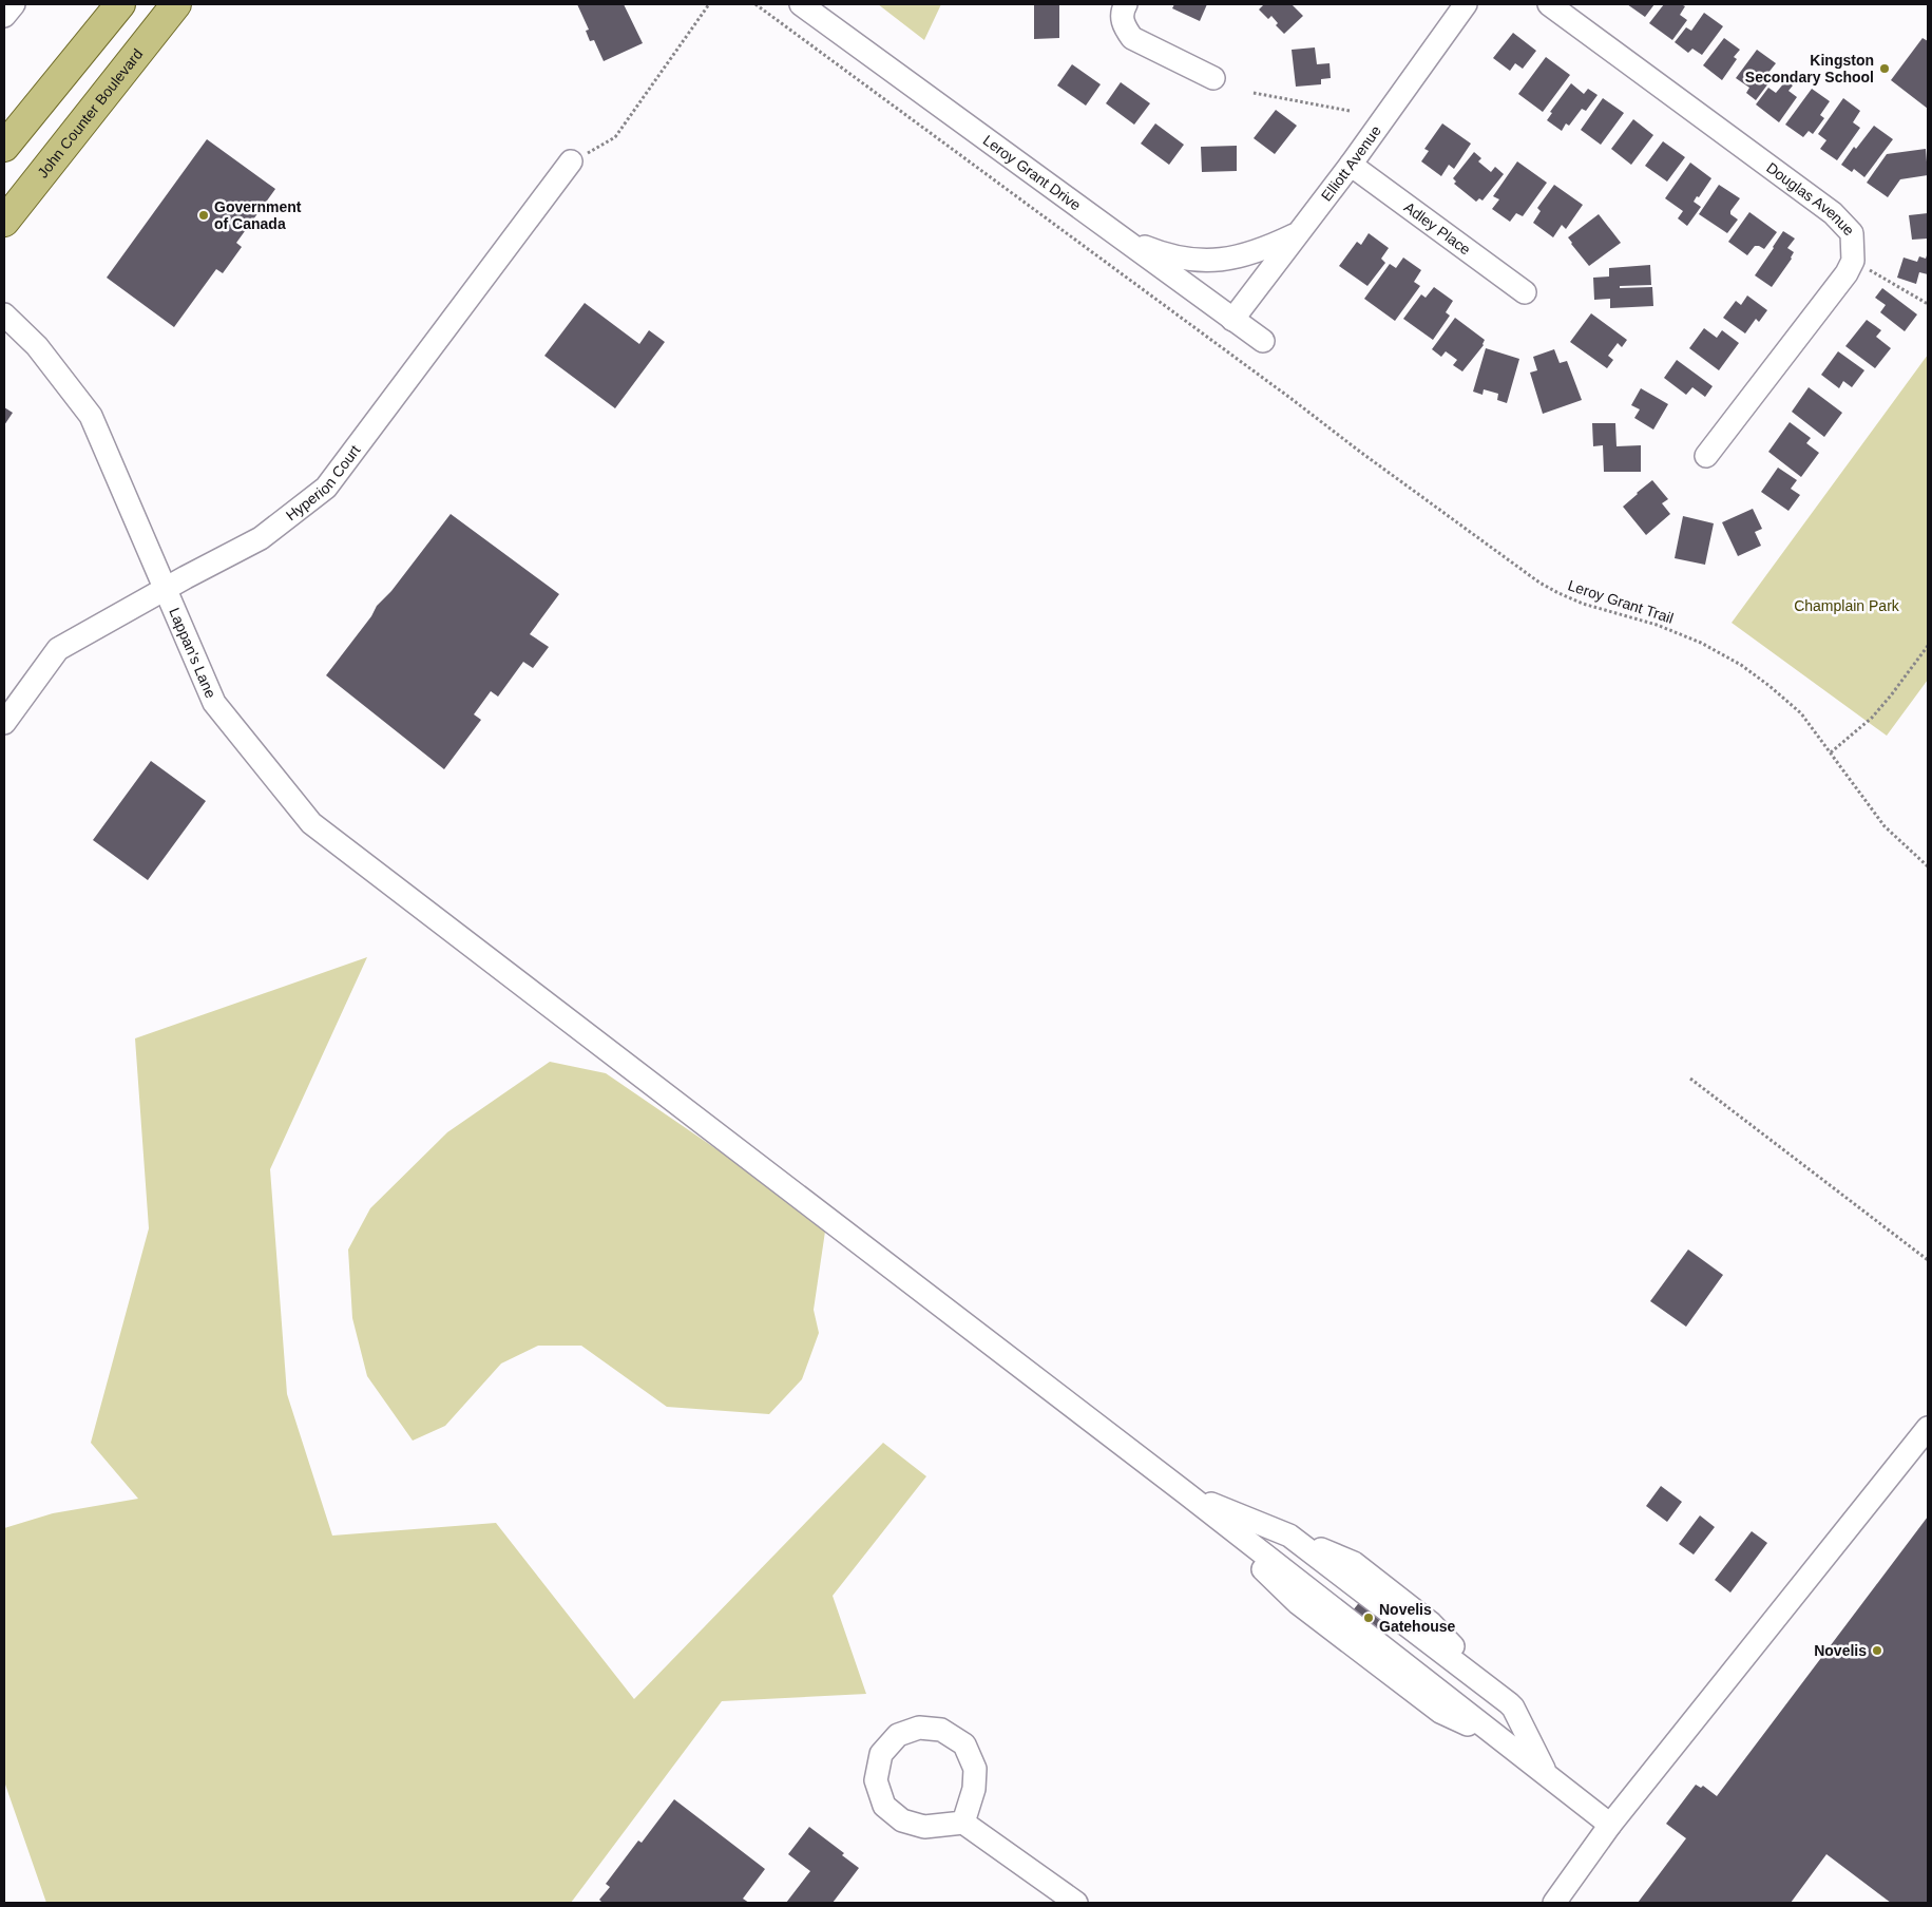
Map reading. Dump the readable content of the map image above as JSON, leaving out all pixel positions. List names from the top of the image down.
{
  "streets": {
    "main road": ["John Counter Boulevard"],
    "street": [
      "Elliott Avenue",
      "Leroy Grant Drive",
      "Douglas Avenue",
      "Adley Place",
      "Hyperion Court",
      "Lappan's Lane"
    ],
    "path": ["Leroy Grant Trail"]
  },
  "crossings": [
    ["Elliott Avenue", "Leroy Grant Drive"],
    ["Elliott Avenue", "Adley Place"],
    ["Hyperion Court", "Lappan's Lane"]
  ],
  "parks": ["Champlain Park"],
  "places": [
    "Kingston Secondary School",
    "Government of Canada",
    "Novelis Gatehouse",
    "Novelis"
  ]
}
